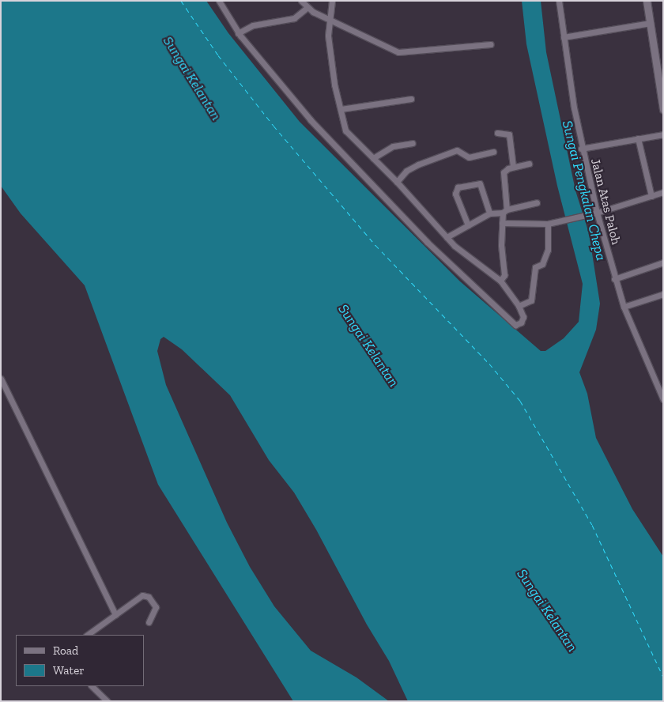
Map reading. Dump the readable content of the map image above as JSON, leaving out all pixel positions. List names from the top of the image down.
{
  "streets": {
    "street": ["Jalan Atas Paloh"]
  },
  "water": ["Sungai Kelantan", "Sungai Pengkalan Chepa"],
  "legend": ["Road", "Water"]
}
